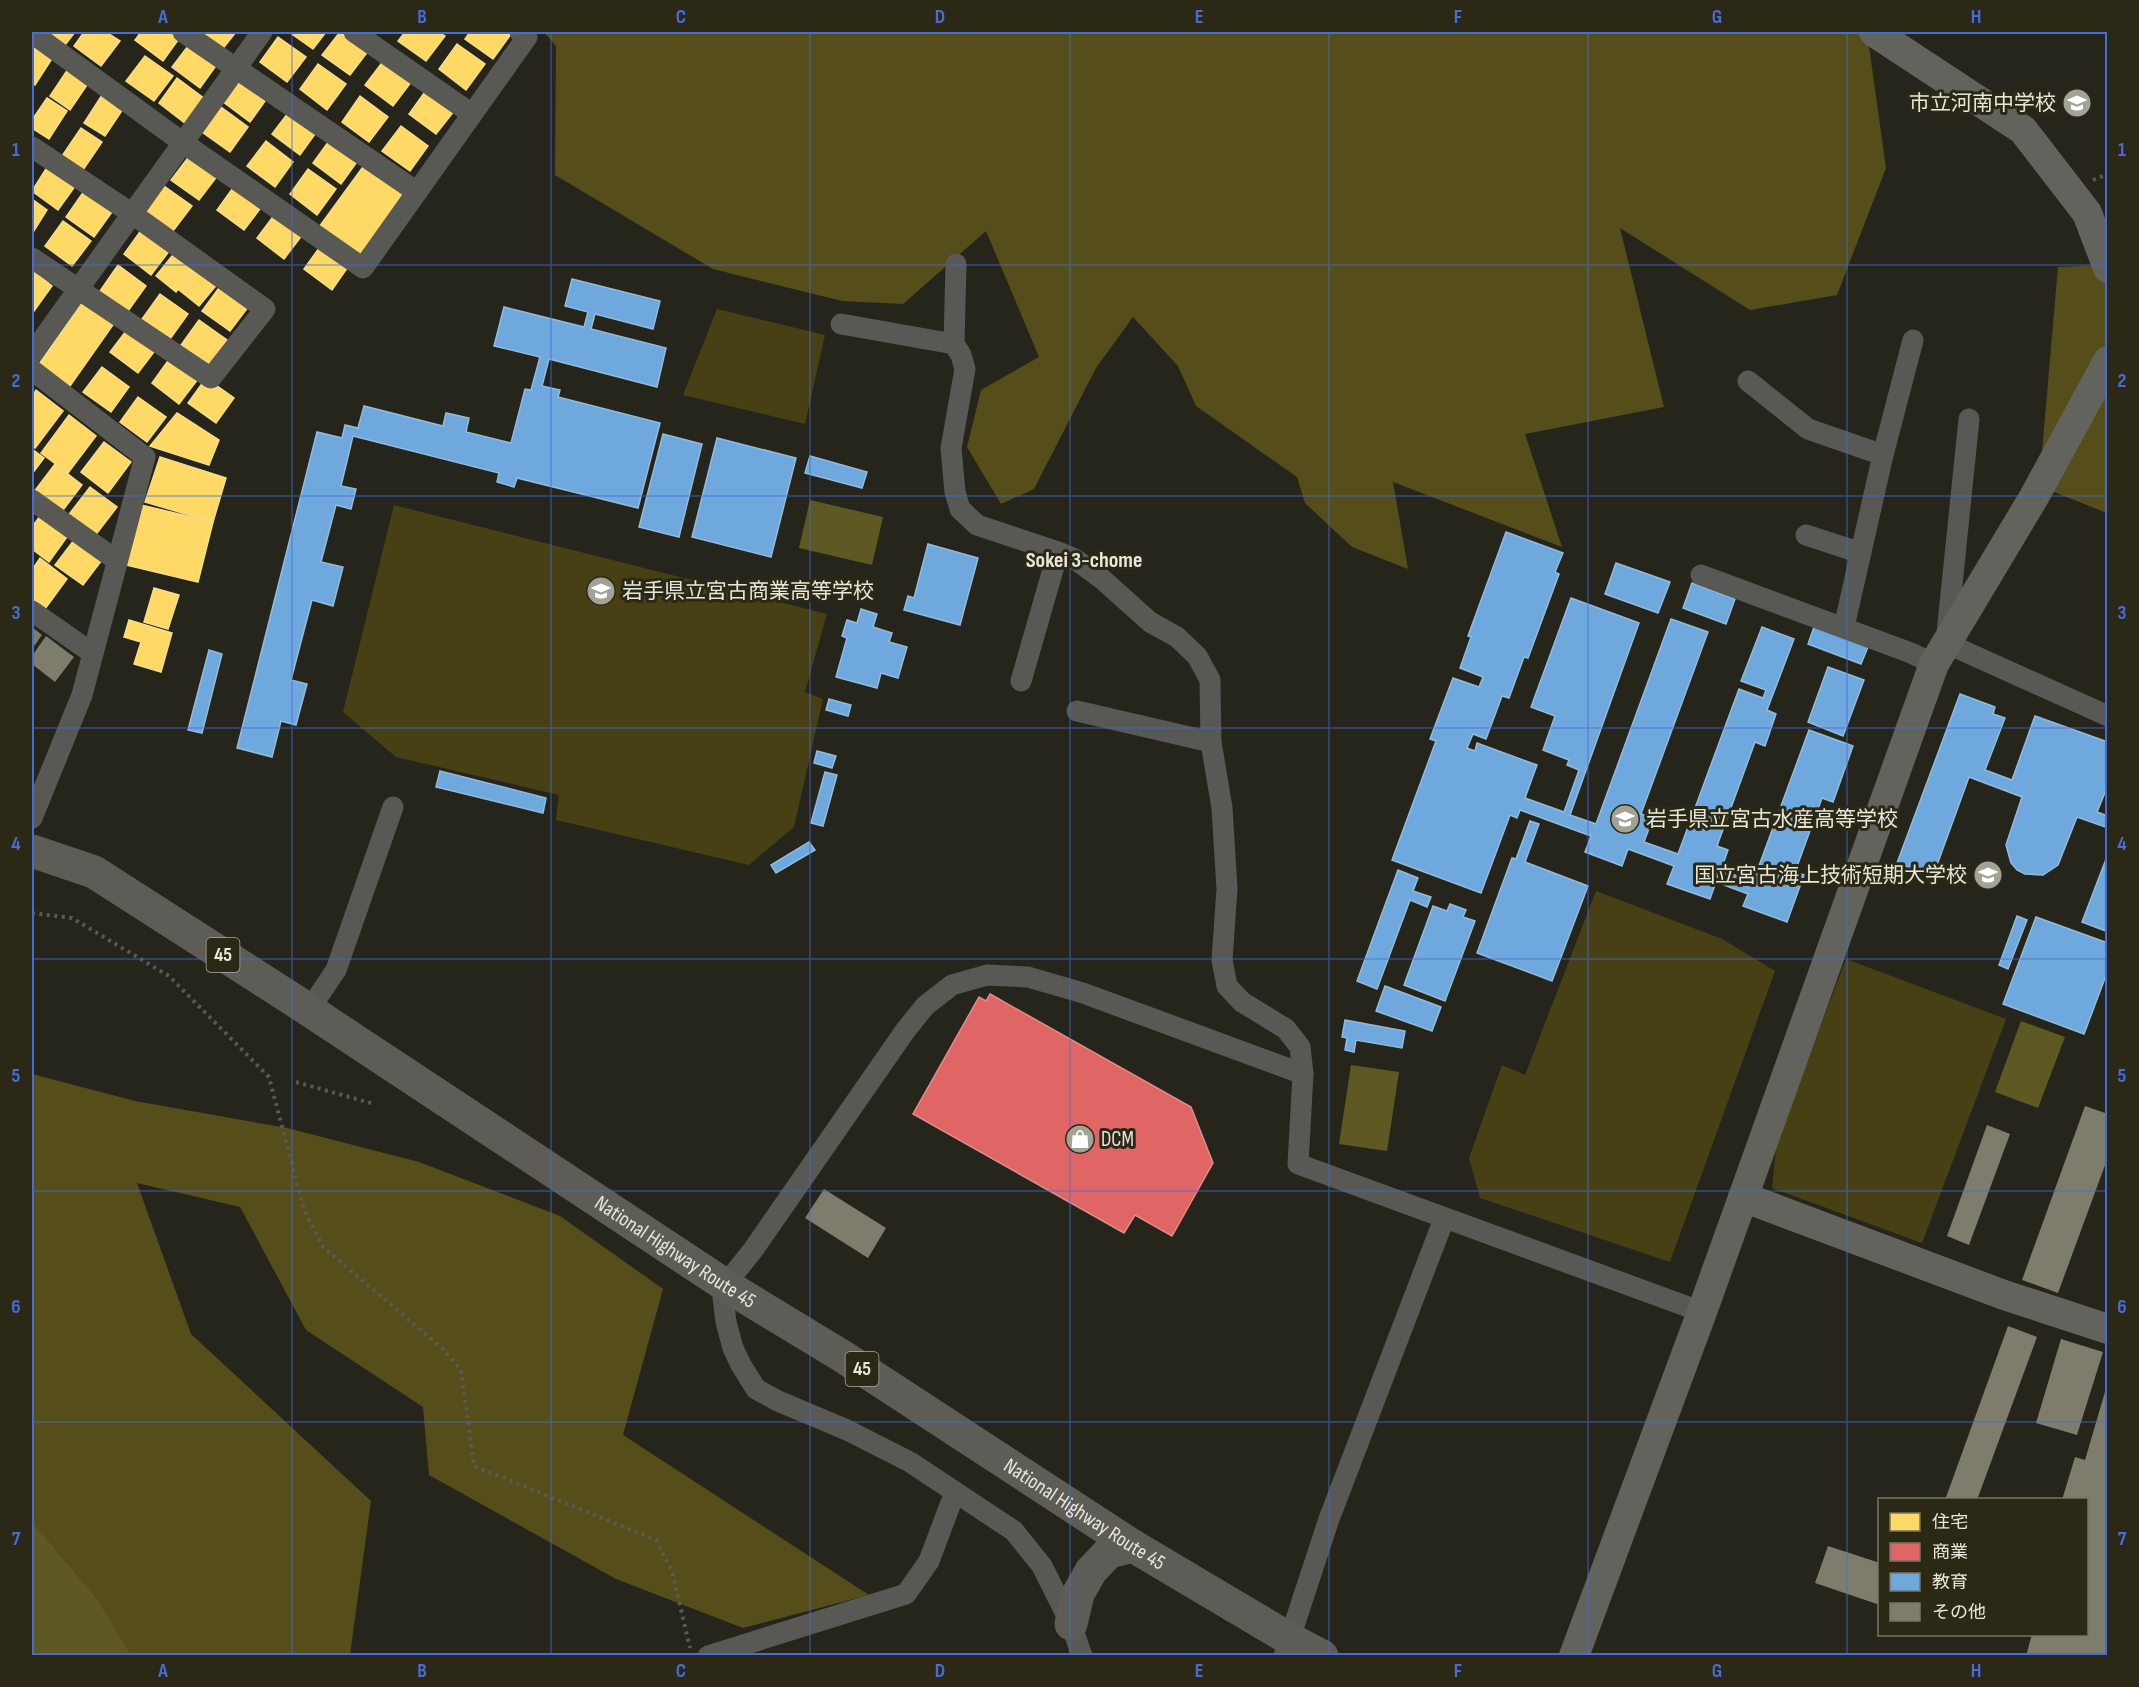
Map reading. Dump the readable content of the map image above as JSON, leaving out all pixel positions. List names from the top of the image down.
{
  "streets": {
    "highway": ["45", "National Highway Route 45"]
  },
  "districts": ["Sokei 3-chome"],
  "places": {
    "school or university": [
      "市立河南中学校",
      "岩手県立宮古商業高等学校",
      "岩手県立宮古水産高等学校",
      "国立宮古海上技術短期大学校"
    ],
    "shop": ["DCM"]
  },
  "legend": [
    "住宅",
    "商業",
    "教育",
    "その他"
  ],
  "grid": {
    "columns": [
      "A",
      "B",
      "C",
      "D",
      "E",
      "F",
      "G",
      "H"
    ],
    "rows": [
      "1",
      "2",
      "3",
      "4",
      "5",
      "6",
      "7"
    ]
  }
}
